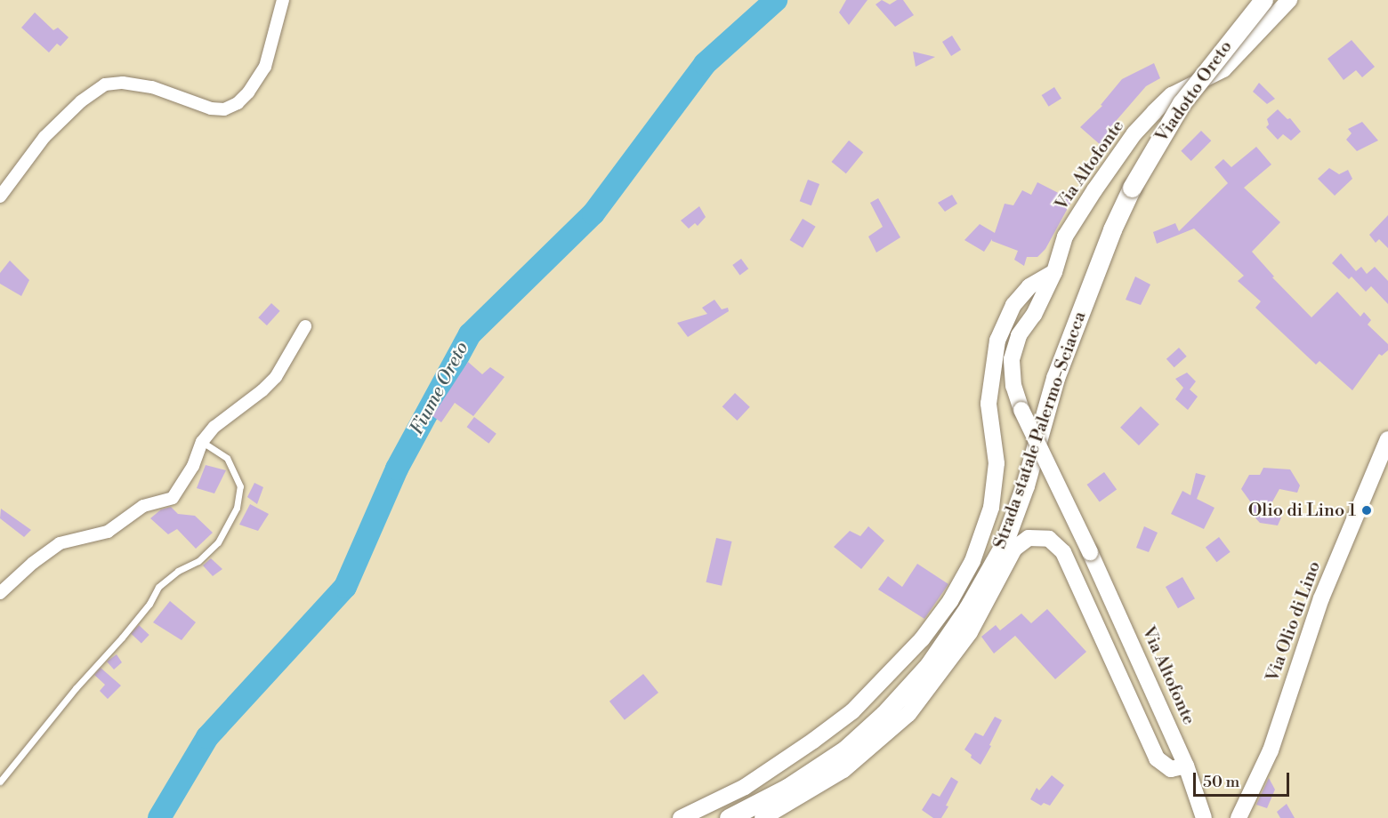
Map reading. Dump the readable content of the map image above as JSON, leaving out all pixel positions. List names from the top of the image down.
{
  "streets": {
    "main road": [
      "Viadotto Oreto",
      "Via Altofonte",
      "Strada statale Palermo-Sciacca",
      "Via Olio di Lino"
    ]
  },
  "crossings": [
    ["Viadotto Oreto", "Strada statale Palermo-Sciacca"]
  ],
  "water": ["Fiume Oreto"],
  "places": ["Olio di Lino 1"],
  "scale_bar": "50 m"
}
